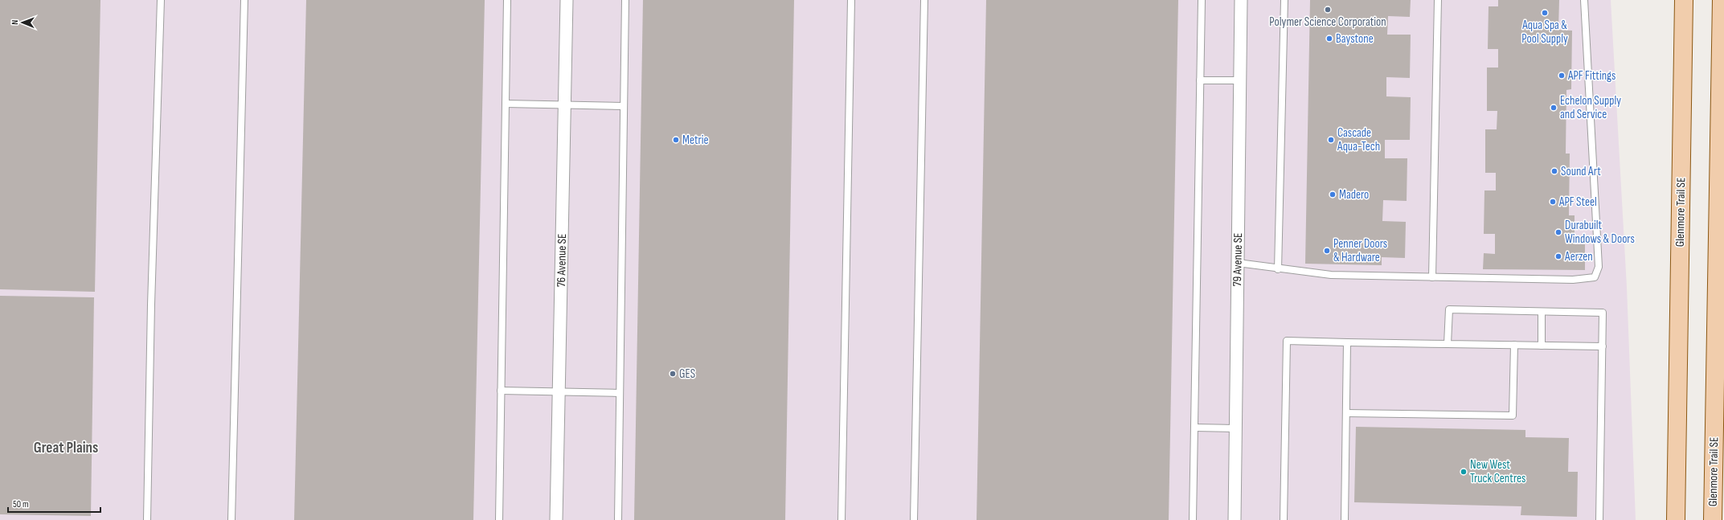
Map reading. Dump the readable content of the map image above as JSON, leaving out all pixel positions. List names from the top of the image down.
{
  "streets": {
    "main road": ["Glenmore Trail SE"],
    "street": ["79 Avenue SE", "76 Avenue SE"]
  },
  "districts": ["Great Plains"],
  "places": [
    "Polymer Science Corporation",
    "Aqua Spa & Pool Supply",
    "Baystone",
    "APF Fittings",
    "Echelon Supply and Service",
    "Metrie",
    "Cascade Aqua-Tech",
    "Sound Art",
    "Madero",
    "APF Steel",
    "Durabuilt Windows & Doors",
    "Penner Doors & Hardware",
    "Aerzen",
    "GES",
    "New West Truck Centres"
  ],
  "scale_bar": "50 m",
  "north": "left"
}
